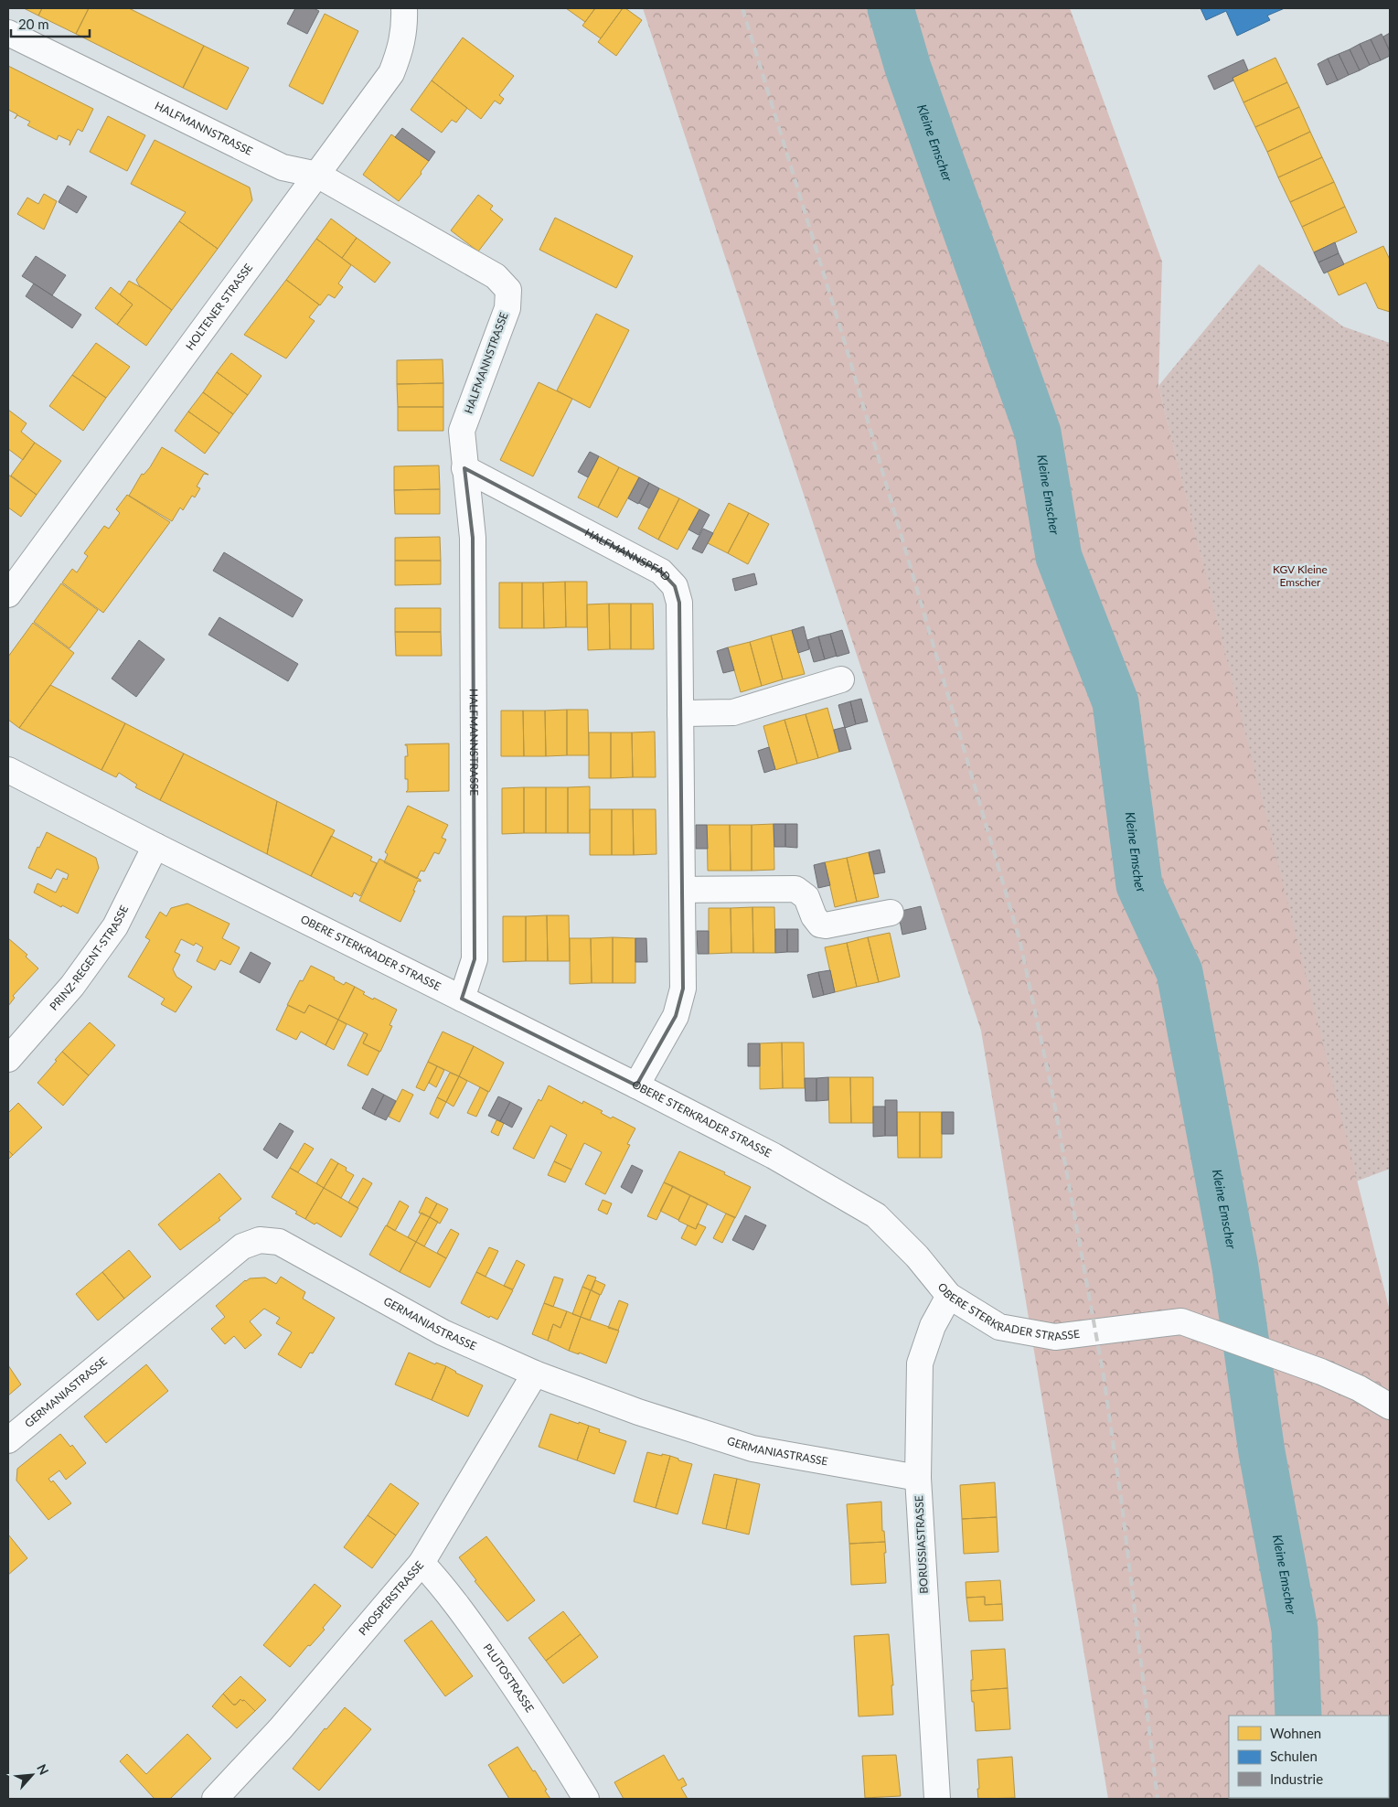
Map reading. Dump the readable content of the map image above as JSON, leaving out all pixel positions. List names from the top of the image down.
{
  "streets": {
    "street": [
      "HALFMANNSTRASSE",
      "HOLTENER STRASSE",
      "HALFMANNSPFAD",
      "OBERE STERKRADER STRASSE",
      "PRINZ-REGENT-STRASSE",
      "GERMANIASTRASSE",
      "BORUSSIASTRASSE",
      "PROSPERSTRASSE",
      "PLUTOSTRASSE"
    ]
  },
  "crossings": [
    ["HALFMANNSTRASSE", "HOLTENER STRASSE"],
    ["HALFMANNSTRASSE", "HALFMANNSPFAD"],
    ["HALFMANNSTRASSE", "OBERE STERKRADER STRASSE"],
    ["HALFMANNSPFAD", "OBERE STERKRADER STRASSE"],
    ["OBERE STERKRADER STRASSE", "PRINZ-REGENT-STRASSE"],
    ["OBERE STERKRADER STRASSE", "BORUSSIASTRASSE"],
    ["GERMANIASTRASSE", "BORUSSIASTRASSE"],
    ["GERMANIASTRASSE", "PROSPERSTRASSE"],
    ["PROSPERSTRASSE", "PLUTOSTRASSE"]
  ],
  "water": ["Kleine Emscher"],
  "parks": ["KGV Kleine Emscher"],
  "legend": ["Wohnen", "Schulen", "Industrie"],
  "scale_bar": "20 m",
  "north": "top right"
}
